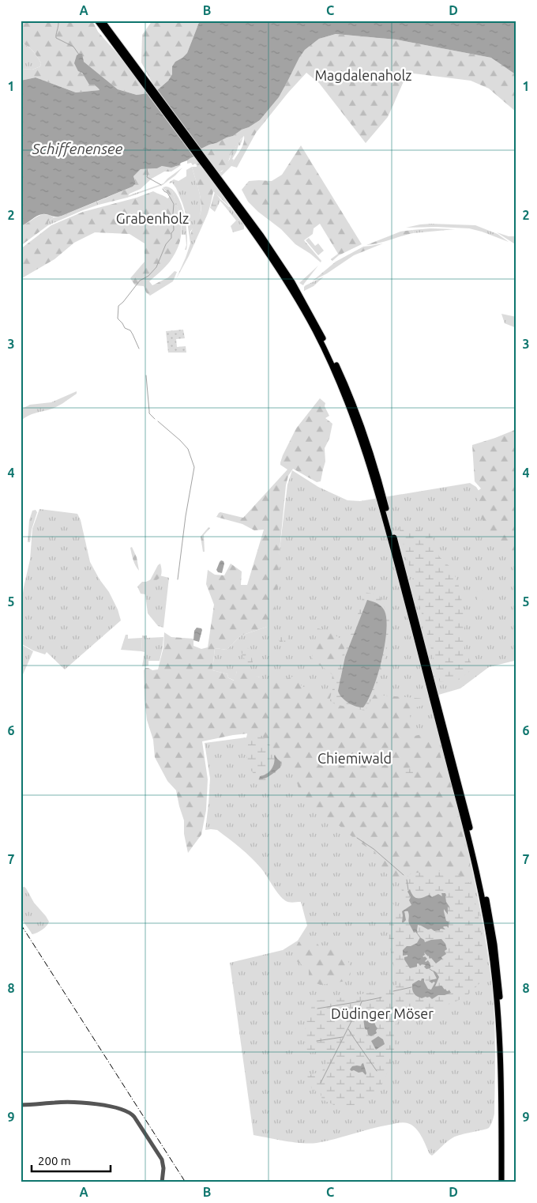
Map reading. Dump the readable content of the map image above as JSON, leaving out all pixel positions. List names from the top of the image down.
{
  "water": ["Schiffenensee"],
  "parks": [
    "Magdalenaholz",
    "Grabenholz",
    "Chiemiwald",
    "Düdinger Möser"
  ],
  "scale_bar": "200 m",
  "grid": {
    "columns": [
      "A",
      "B",
      "C",
      "D"
    ],
    "rows": [
      "1",
      "2",
      "3",
      "4",
      "5",
      "6",
      "7",
      "8",
      "9"
    ]
  }
}
